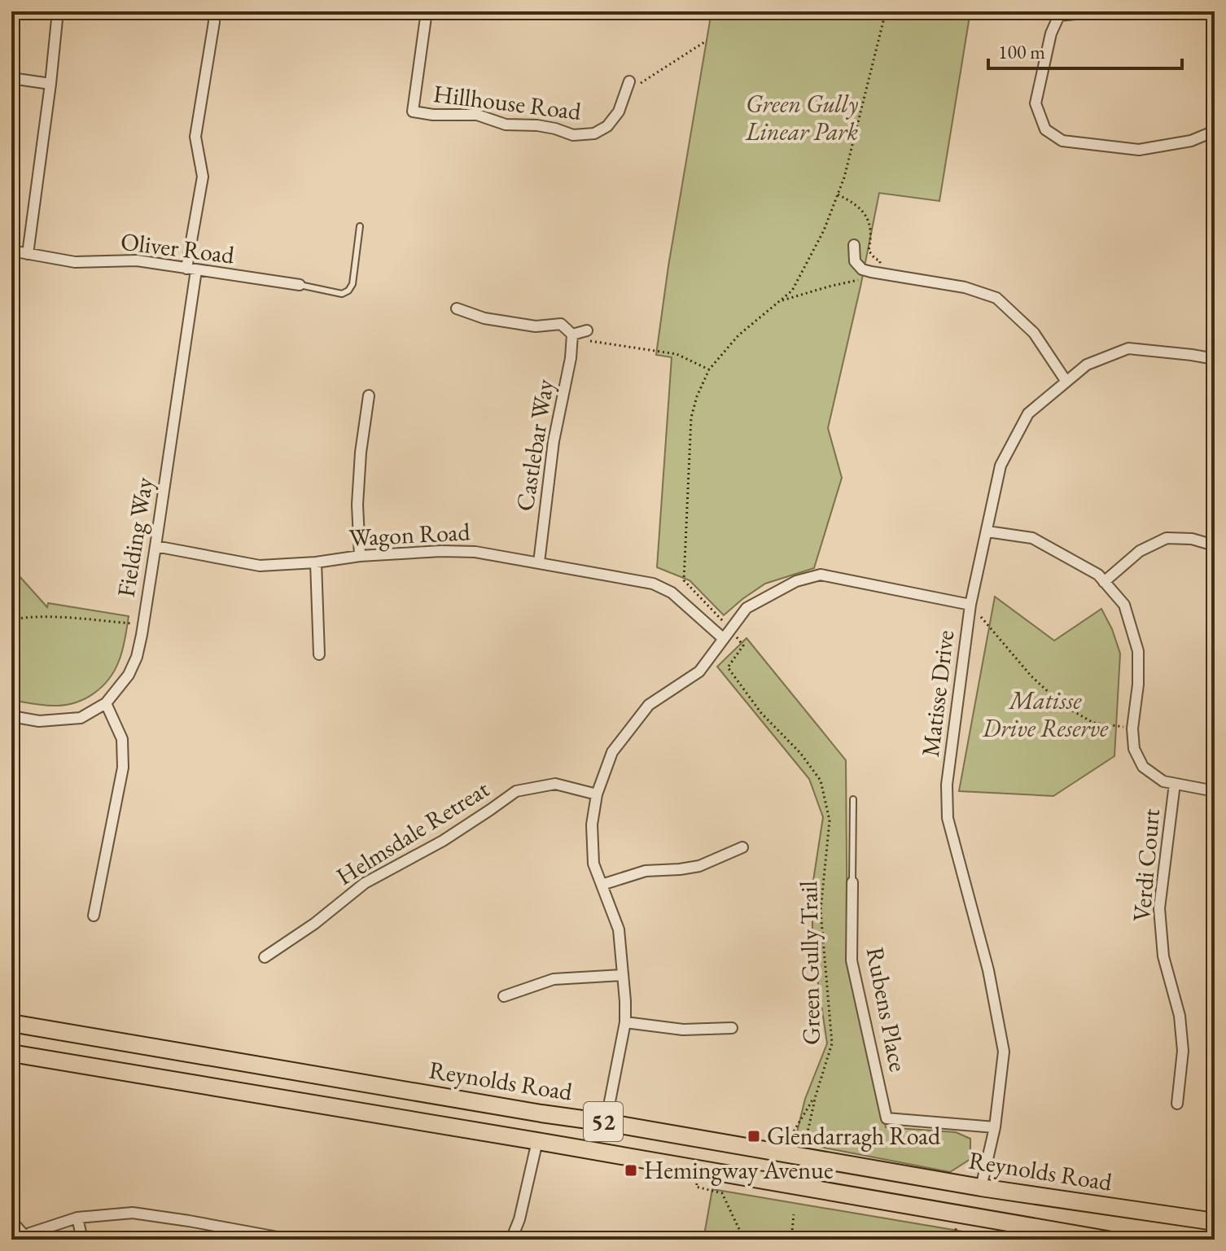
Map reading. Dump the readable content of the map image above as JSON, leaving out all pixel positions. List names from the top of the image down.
{
  "streets": {
    "main road": ["Reynolds Road", "52"],
    "street": [
      "Hillhouse Road",
      "Oliver Road",
      "Castlebar Way",
      "Wagon Road",
      "Fielding Way",
      "Matisse Drive",
      "Helmsdale Retreat",
      "Verdi Court",
      "Rubens Place"
    ],
    "path": ["Green Gully Trail"]
  },
  "crossings": [
    ["Oliver Road", "Fielding Way"],
    ["Castlebar Way", "Wagon Road"],
    ["Wagon Road", "Fielding Way"],
    ["Matisse Drive", "Rubens Place"],
    ["Matisse Drive", "Reynolds Road"]
  ],
  "parks": ["Green Gully Linear Park", "Matisse Drive Reserve"],
  "places": {
    "transit": ["Glendarragh Road", "Hemingway Avenue"]
  },
  "scale_bar": "100 m"
}
